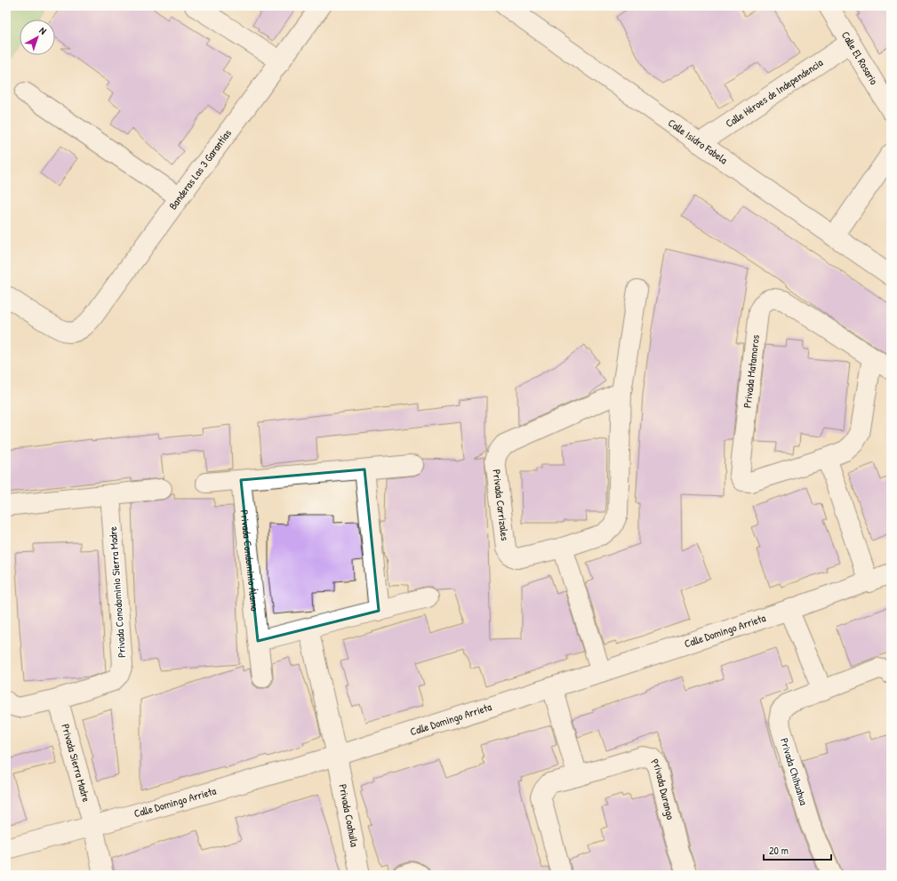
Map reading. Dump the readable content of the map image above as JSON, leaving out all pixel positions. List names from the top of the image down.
{
  "streets": {
    "street": [
      "Calle El Rosario",
      "Calle Héroes de Independencia",
      "Calle Isidro Fabela",
      "Banderas Las 3 Garantías",
      "Privada Matamoros",
      "Privada Carrizales",
      "Privada Condominio Álamo",
      "Privada Conodominio Sierra Madre",
      "Calle Domingo Arrieta",
      "Privada Sierra Madre",
      "Privada Chihuahua",
      "Privada Durango",
      "Privada Coahuila"
    ]
  },
  "crossings": [
    ["Calle El Rosario", "Calle Héroes de Independencia"],
    ["Calle Héroes de Independencia", "Calle Isidro Fabela"],
    ["Privada Conodominio Sierra Madre", "Privada Sierra Madre"],
    ["Calle Domingo Arrieta", "Privada Sierra Madre"],
    ["Calle Domingo Arrieta", "Privada Coahuila"]
  ],
  "scale_bar": "20 m",
  "north": "top right"
}
